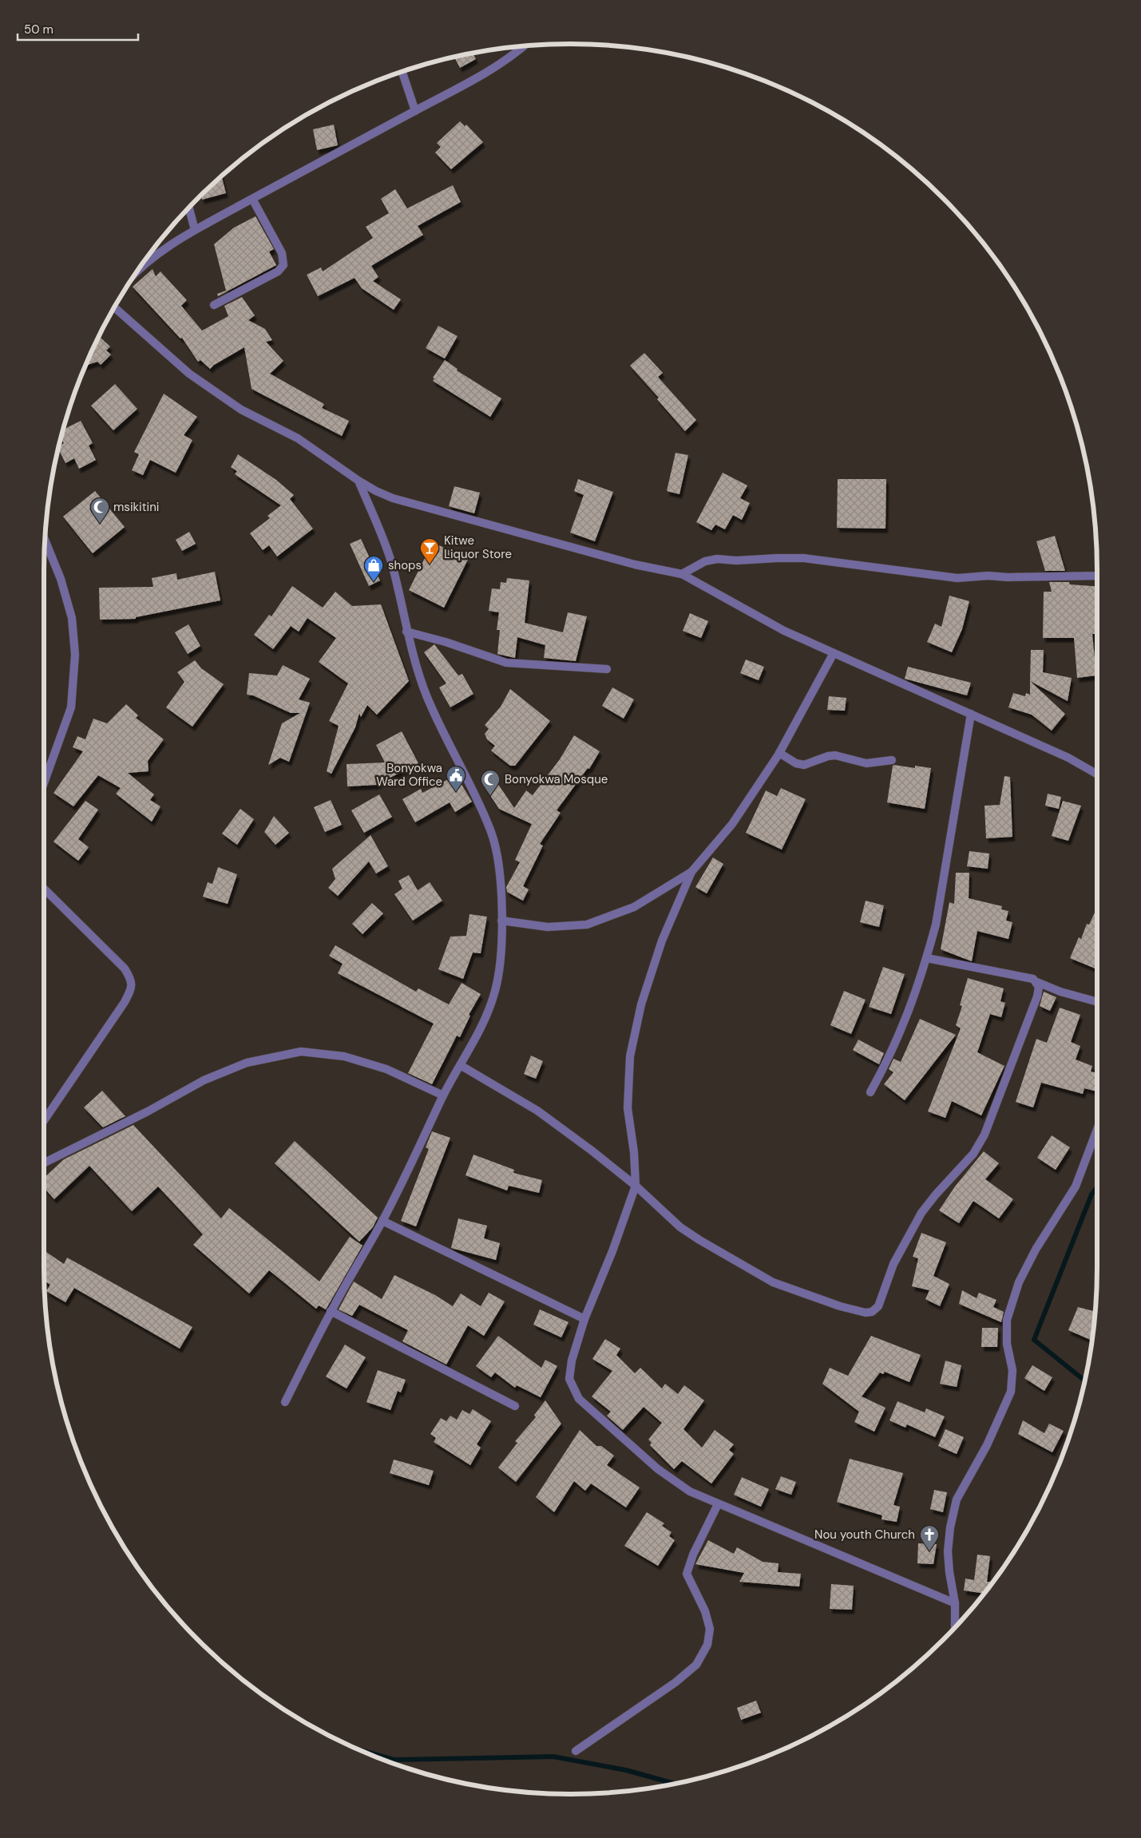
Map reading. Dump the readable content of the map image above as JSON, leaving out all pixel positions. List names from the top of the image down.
{
  "places": {
    "mosque": ["msikitini", "Bonyokwa Mosque"],
    "bar": ["Kitwe Liquor Store"],
    "shop": ["shops"],
    "public building": ["Bonyokwa Ward Office"],
    "church": ["Nou youth Church"]
  },
  "scale_bar": "50 m"
}
